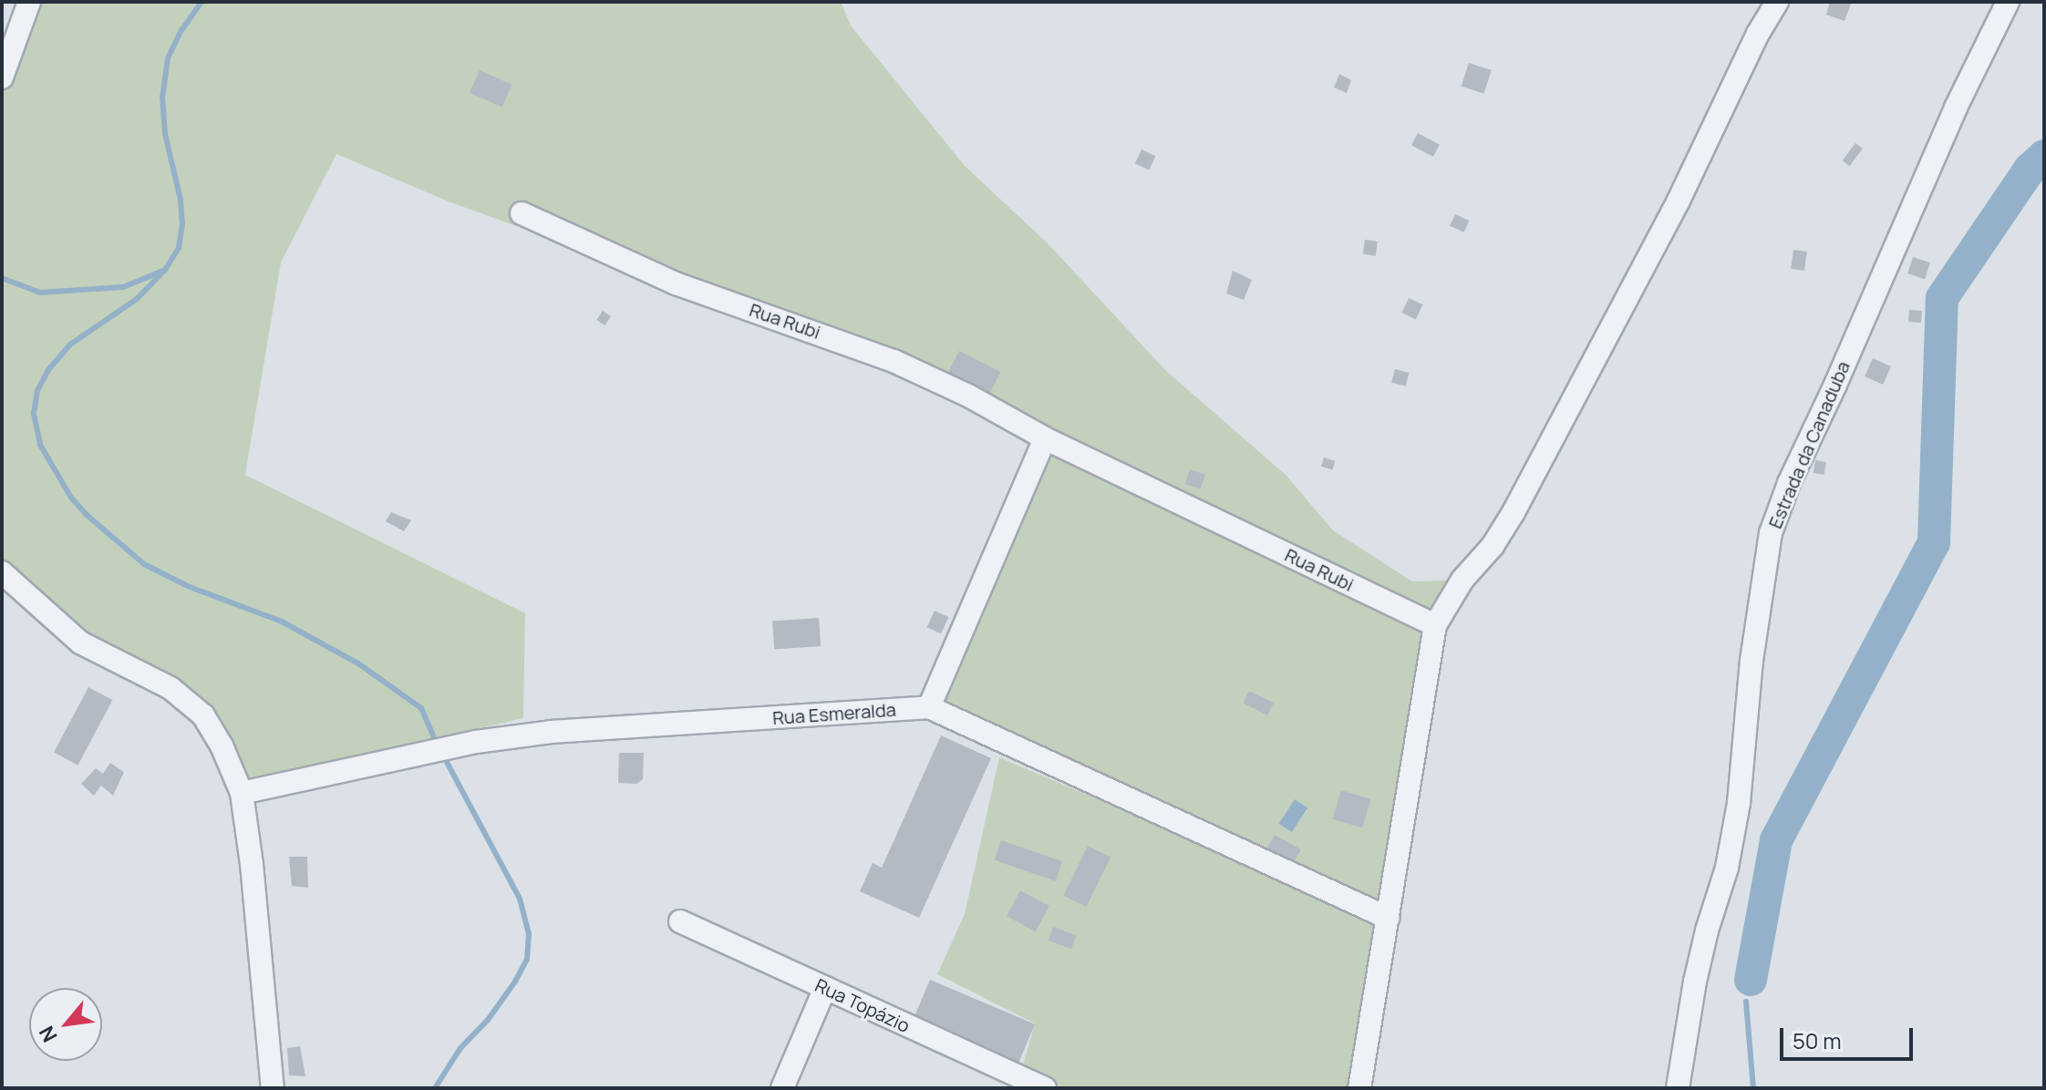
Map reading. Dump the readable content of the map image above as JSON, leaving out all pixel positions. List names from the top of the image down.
{
  "streets": {
    "street": [
      "Rua Rubi",
      "Estrada da Canaduba",
      "Rua Esmeralda",
      "Rua Topázio"
    ]
  },
  "scale_bar": "50 m",
  "north": "bottom left"
}
